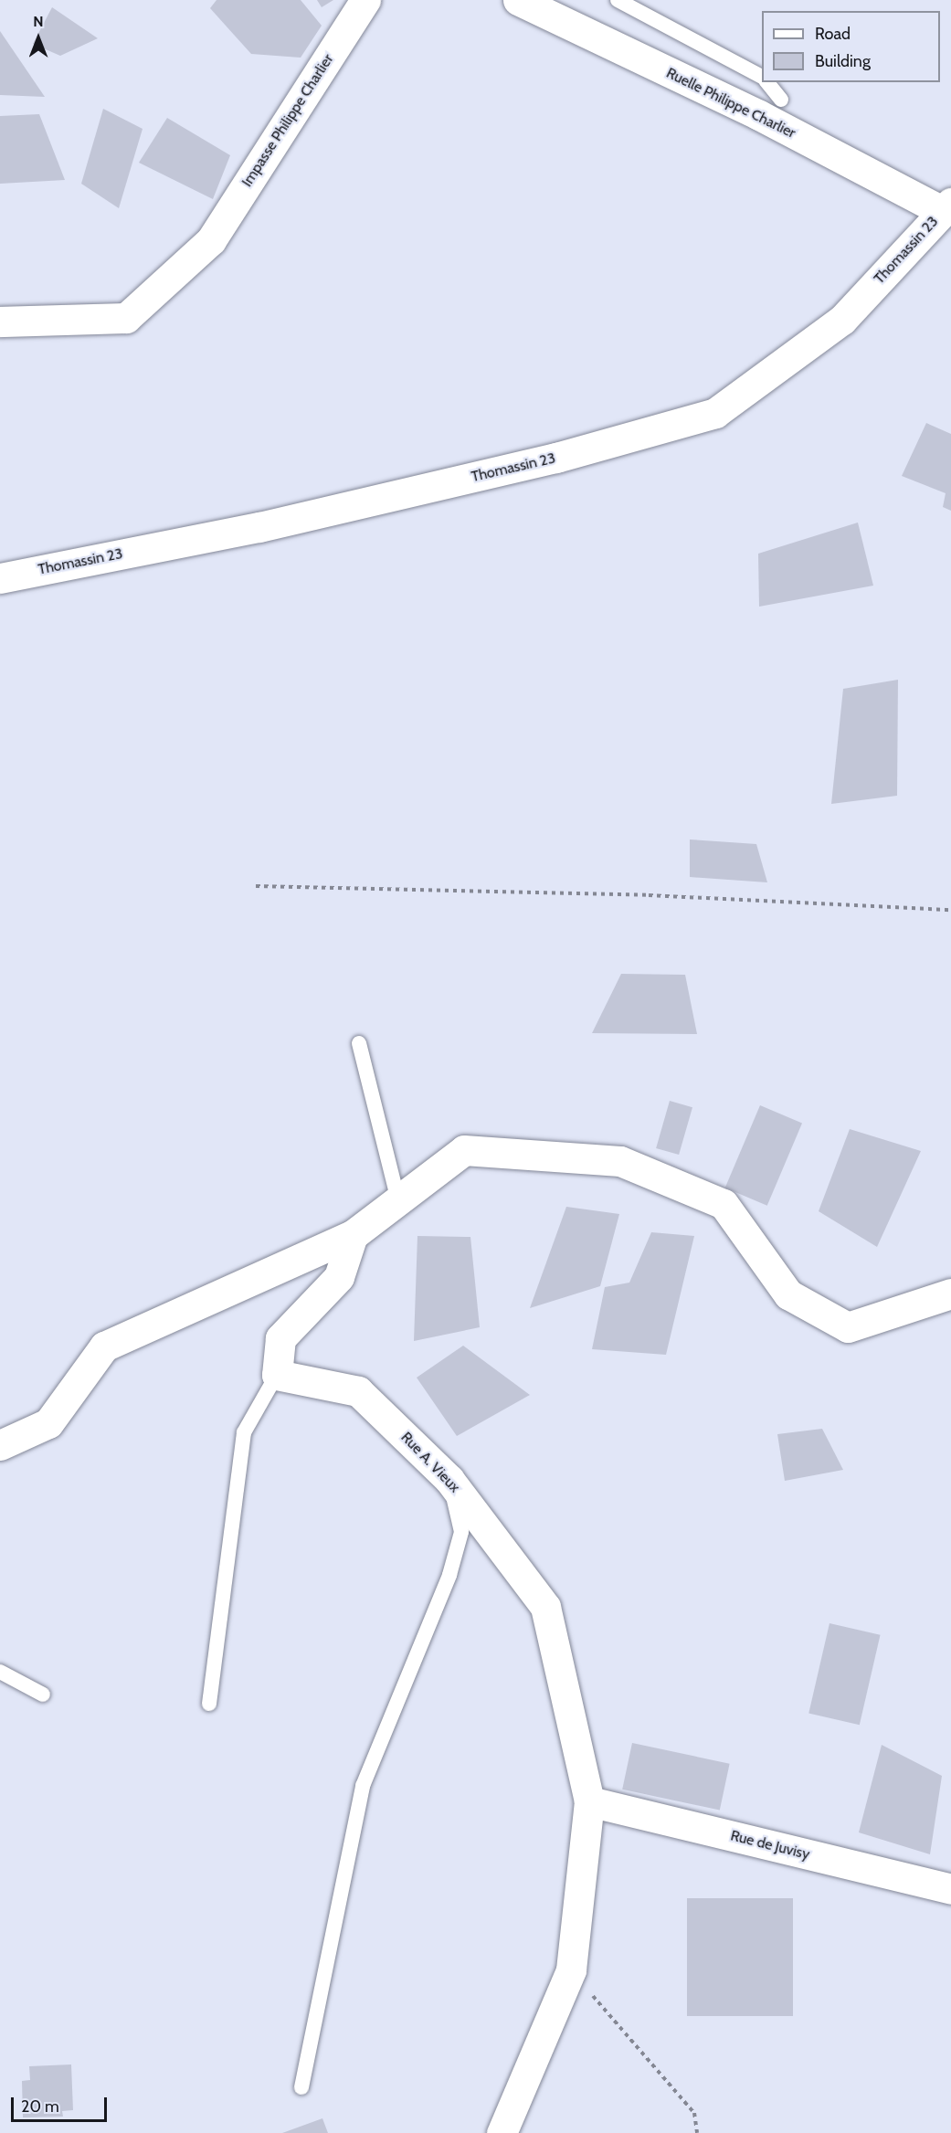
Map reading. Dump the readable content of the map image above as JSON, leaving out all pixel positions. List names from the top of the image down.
{
  "streets": {
    "street": [
      "Ruelle Philippe Charlier",
      "Impasse Philippe Charlier",
      "Thomassin 23",
      "Rue A. Vieux",
      "Rue de Juvisy"
    ]
  },
  "crossings": [
    ["Ruelle Philippe Charlier", "Thomassin 23"],
    ["Rue A. Vieux", "Rue de Juvisy"]
  ],
  "legend": ["Road", "Building"],
  "scale_bar": "20 m",
  "north": "top"
}
